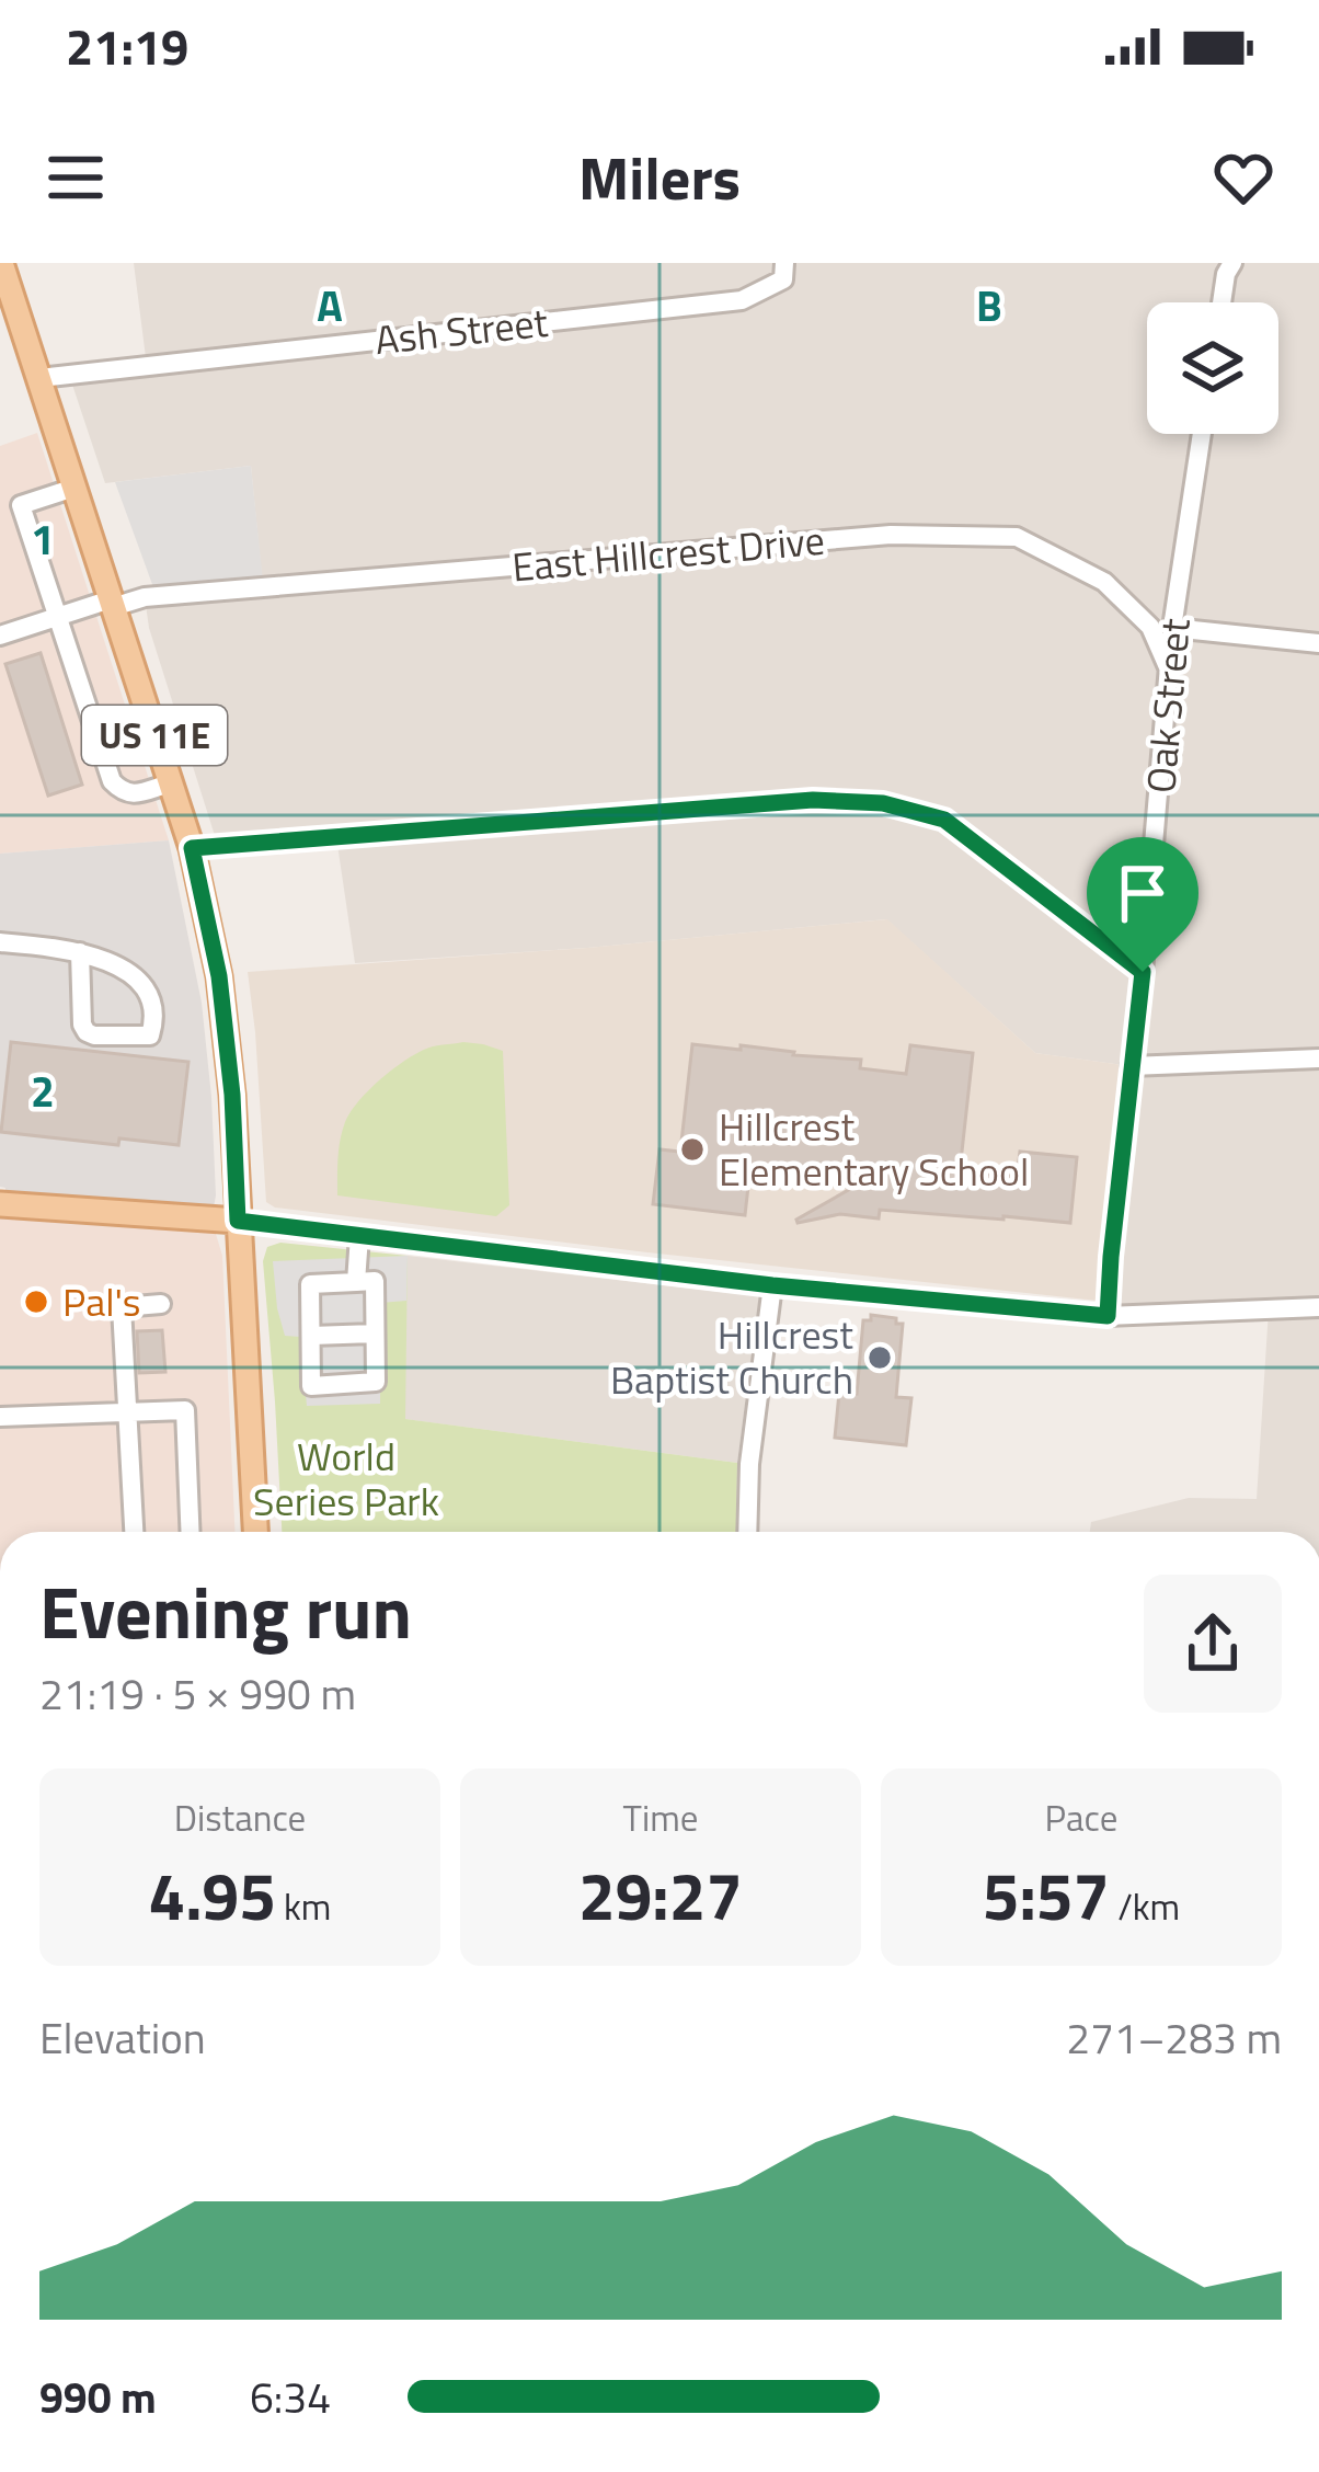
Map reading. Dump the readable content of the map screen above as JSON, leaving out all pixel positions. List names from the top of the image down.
{
  "streets": {
    "main road": ["US 11E"],
    "street": ["Ash Street", "East Hillcrest Drive", "Oak Street"]
  },
  "crossings": [
    ["Ash Street", "US 11E"],
    ["East Hillcrest Drive", "Oak Street"],
    ["East Hillcrest Drive", "US 11E"]
  ],
  "parks": ["World Series Park"],
  "places": ["Hillcrest Elementary School", "Pal's", "Hillcrest Baptist Church"],
  "page": {
    "status": "21:19",
    "header": "Milers",
    "heading": ["Evening run", "21:19 · 5 × 990 m"],
    "stats": [
      ["Distance", "4.95 km"],
      ["Time", "29:27"],
      ["Pace", "5:57 /km"]
    ],
    "chart": ["Elevation", "271–283 m"],
    "list": [
      {
        "name": "990 m",
        "note": "6:34"
      }
    ]
  },
  "grid": {
    "columns": ["A", "B"],
    "rows": ["1", "2"]
  }
}
